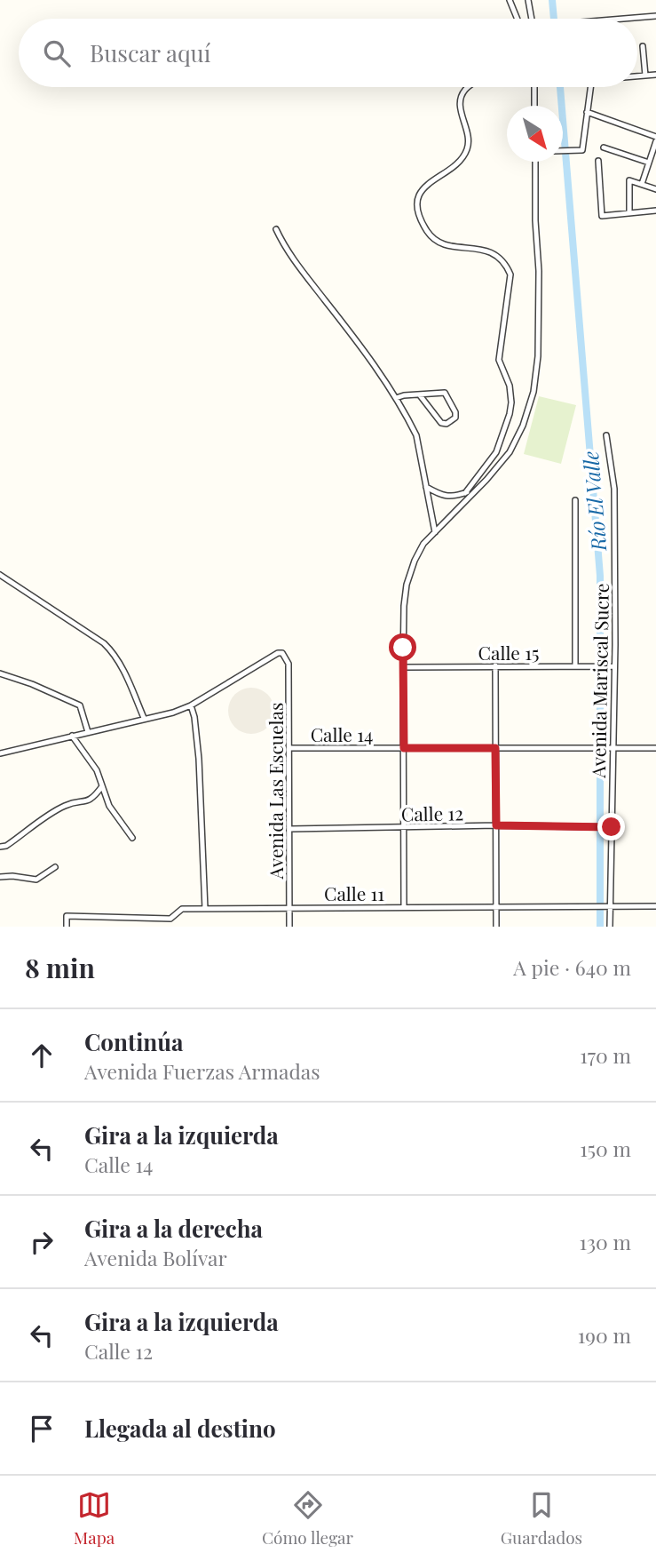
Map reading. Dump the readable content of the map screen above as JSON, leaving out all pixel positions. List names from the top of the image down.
{
  "streets": {
    "street": [
      "Calle 15",
      "Avenida Mariscal Sucre",
      "Calle 14",
      "Avenida Las Escuelas",
      "Calle 12",
      "Calle 11"
    ]
  },
  "crossings": [
    ["Calle 15", "Avenida Mariscal Sucre"],
    ["Avenida Mariscal Sucre", "Calle 14"],
    ["Avenida Mariscal Sucre", "Calle 12"],
    ["Avenida Mariscal Sucre", "Calle 11"],
    ["Calle 14", "Avenida Las Escuelas"],
    ["Avenida Las Escuelas", "Calle 12"],
    ["Avenida Las Escuelas", "Calle 11"]
  ],
  "water": ["Río El Valle"],
  "north": "bottom right",
  "page": {
    "search": "Buscar aquí",
    "heading": ["8 min", "A pie · 640 m"],
    "list": [
      ["Continúa", "Avenida Fuerzas Armadas", "170 m"],
      ["Gira a la izquierda", "Calle 14", "150 m"],
      ["Gira a la derecha", "Avenida Bolívar", "130 m"],
      ["Gira a la izquierda", "Calle 12", "190 m"],
      "Llegada al destino"
    ],
    "nav": ["Mapa", "Cómo llegar", "Guardados"]
  }
}
